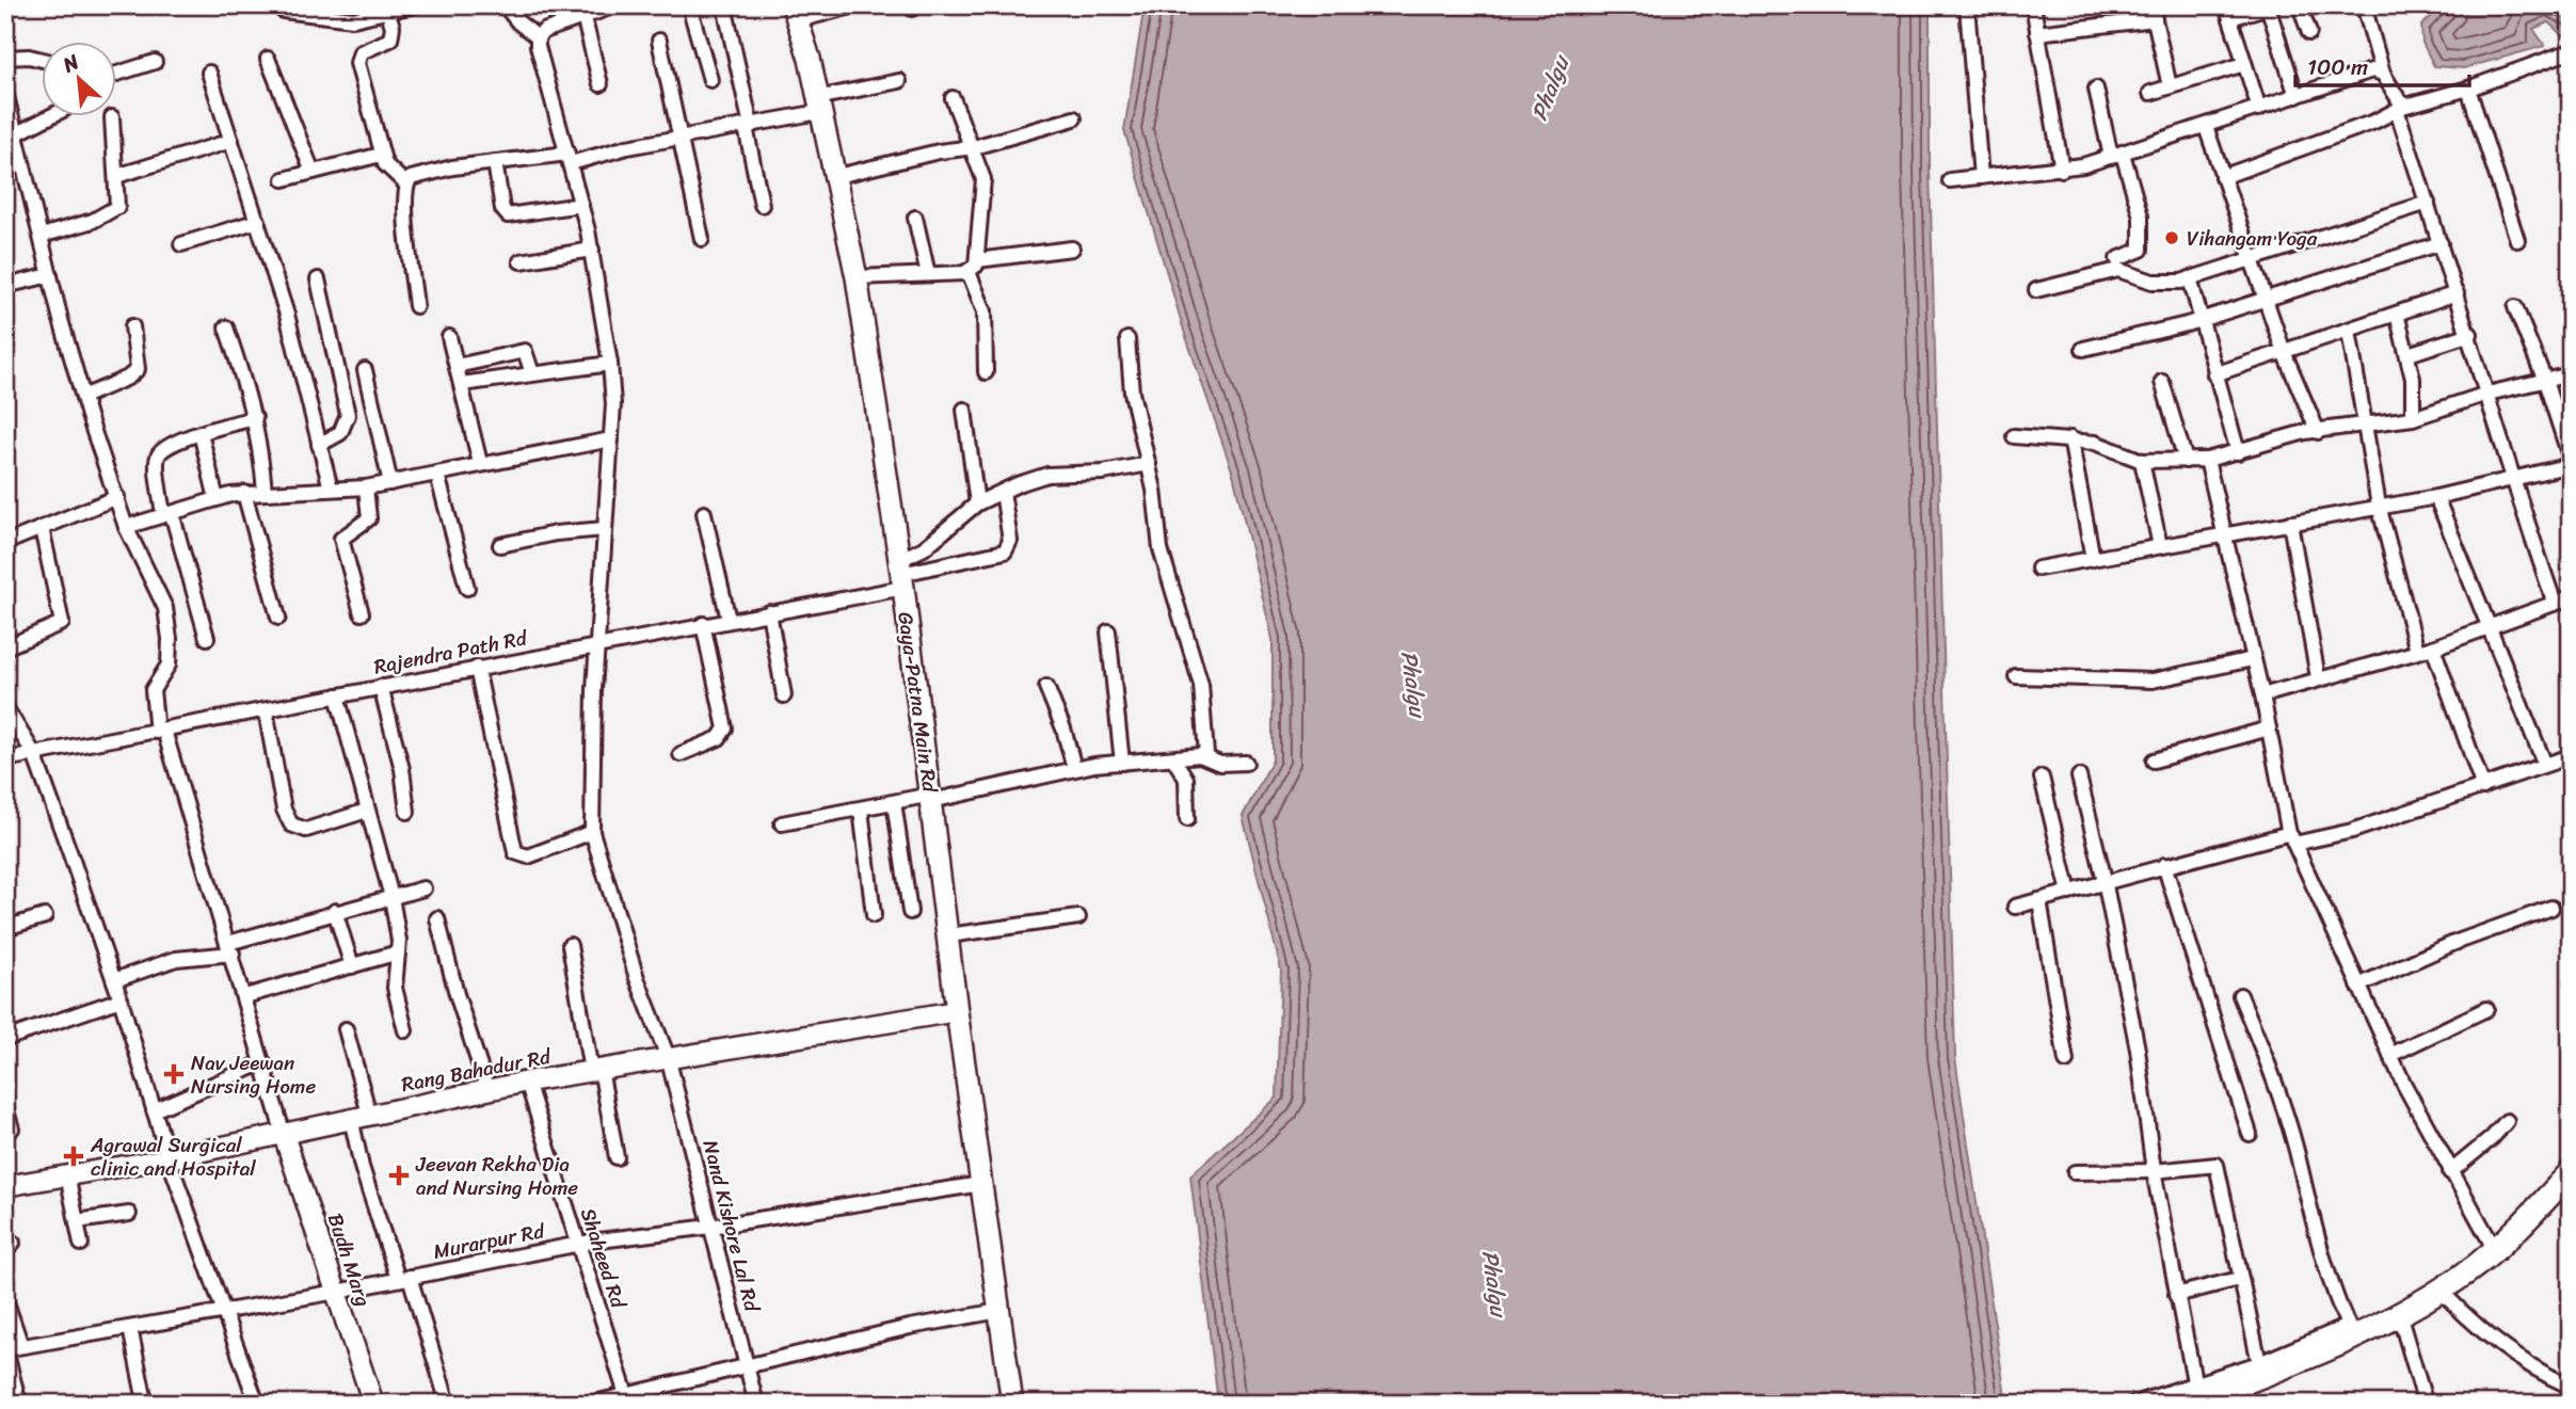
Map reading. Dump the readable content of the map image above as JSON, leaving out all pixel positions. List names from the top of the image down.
{
  "streets": {
    "main road": ["Gaya-Patna Main Rd"],
    "street": [
      "Rajendra Path Rd",
      "Rang Bahadur Rd",
      "Nand Kishore Lal Rd",
      "Murarpur Rd",
      "Shaheed Rd",
      "Budh Marg"
    ]
  },
  "crossings": [
    ["Rajendra Path Rd", "Gaya-Patna Main Rd"],
    ["Rajendra Path Rd", "Nand Kishore Lal Rd"],
    ["Gaya-Patna Main Rd", "Rang Bahadur Rd"],
    ["Gaya-Patna Main Rd", "Murarpur Rd"],
    ["Rang Bahadur Rd", "Nand Kishore Lal Rd"],
    ["Rang Bahadur Rd", "Shaheed Rd"],
    ["Rang Bahadur Rd", "Budh Marg"],
    ["Nand Kishore Lal Rd", "Murarpur Rd"],
    ["Murarpur Rd", "Shaheed Rd"],
    ["Murarpur Rd", "Budh Marg"]
  ],
  "water": ["Phalgu"],
  "places": {
    "other": ["Vihangam Yoga"],
    "health": ["Nav Jeewan Nursing Home", "Agrawal Surgical clinic and Hospital", "Jeevan Rekha Dia and Nursing Home"]
  },
  "scale_bar": "100 m",
  "north": "top left"
}
